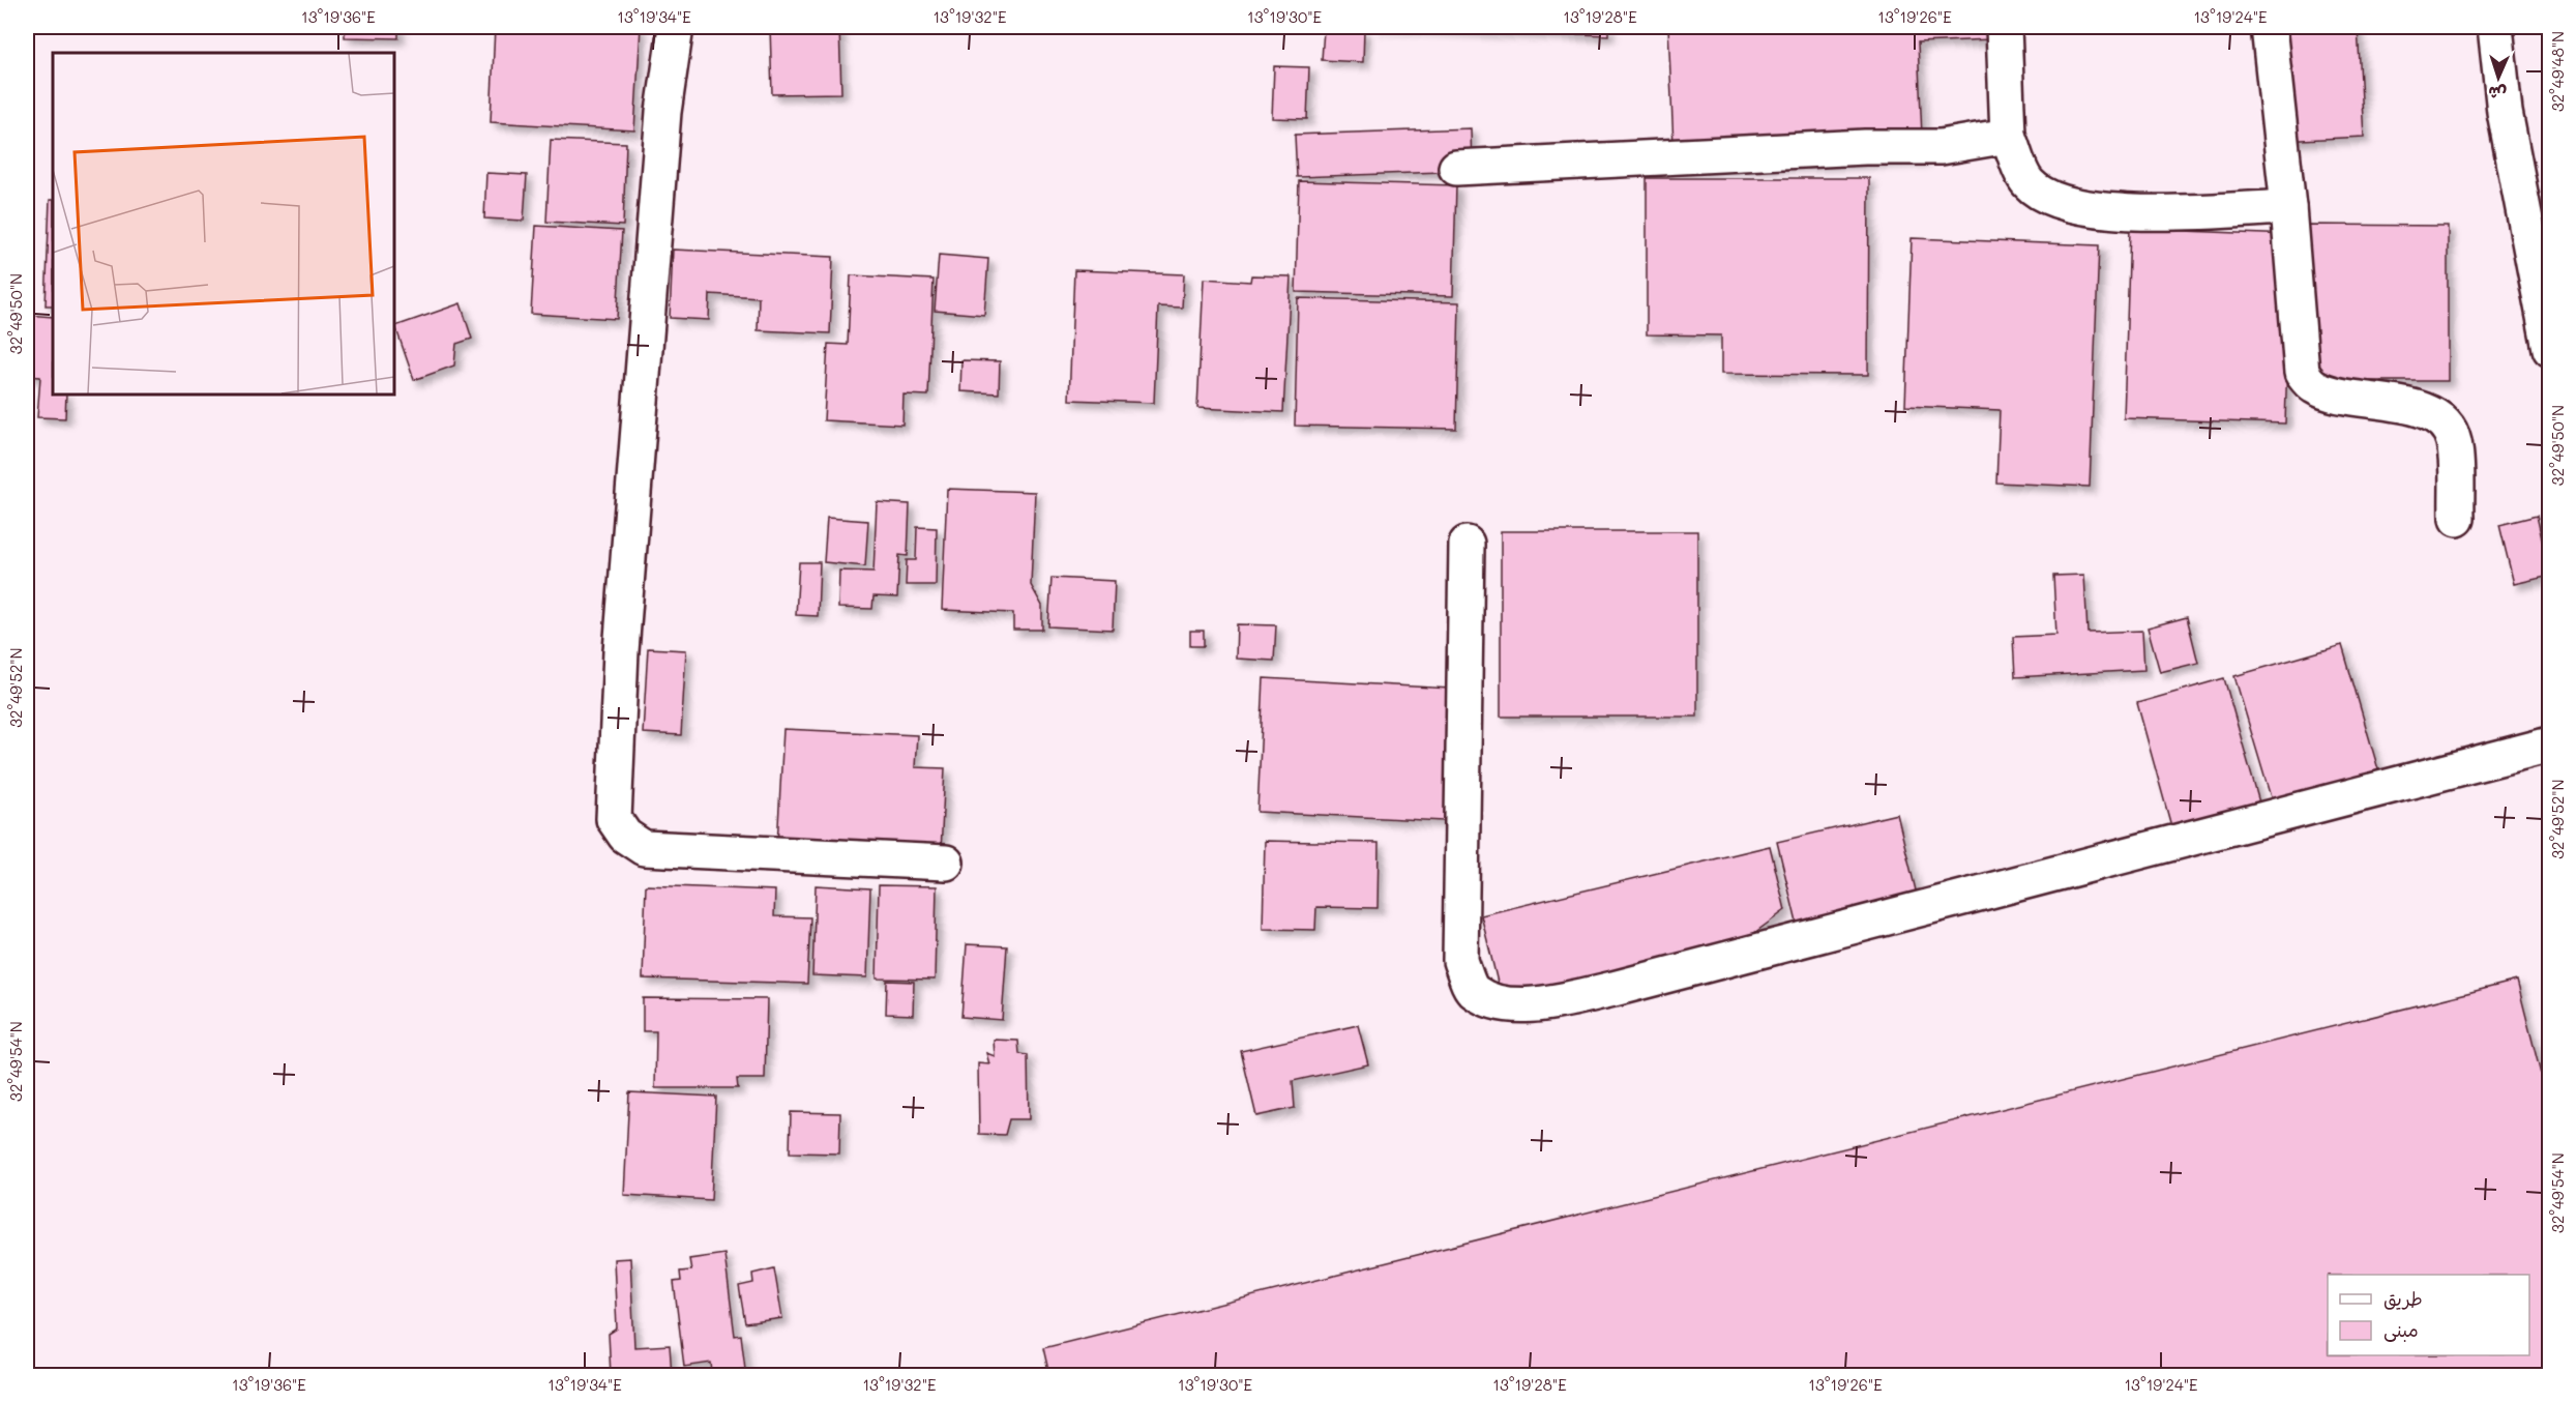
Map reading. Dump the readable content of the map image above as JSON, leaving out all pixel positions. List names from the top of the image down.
{
  "legend": ["طريق", "مبنى"],
  "north": "bottom",
  "coordinates": [
    "13°19'36\"E",
    "13°19'34\"E",
    "13°19'32\"E",
    "13°19'30\"E",
    "13°19'28\"E",
    "13°19'26\"E",
    "13°19'24\"E",
    "32°49'48\"N",
    "32°49'50\"N",
    "32°49'52\"N",
    "32°49'54\"N"
  ]
}
